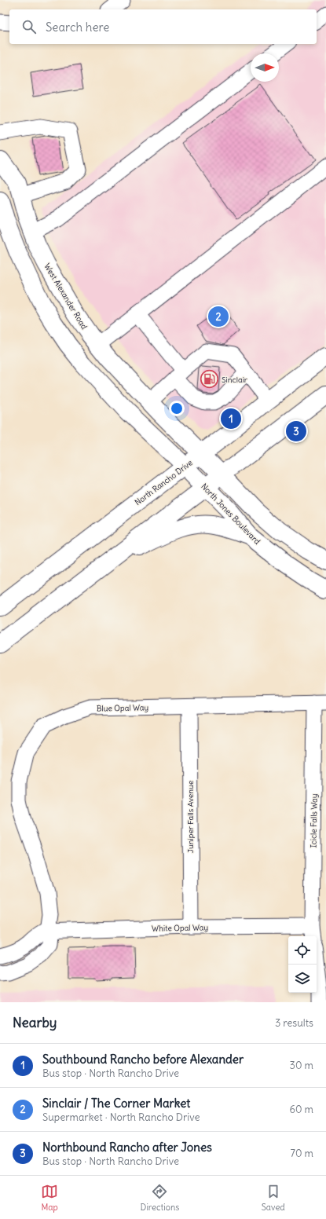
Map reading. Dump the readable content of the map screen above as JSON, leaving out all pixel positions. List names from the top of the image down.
{
  "streets": {
    "main road": ["West Alexander Road", "North Rancho Drive", "North Jones Boulevard"],
    "street": [
      "Blue Opal Way",
      "Juniper Falls Avenue",
      "Icicle Falls Way",
      "White Opal Way"
    ]
  },
  "crossings": [
    ["West Alexander Road", "North Rancho Drive"],
    ["North Rancho Drive", "North Jones Boulevard"],
    ["Blue Opal Way", "Juniper Falls Avenue"],
    ["Blue Opal Way", "Icicle Falls Way"],
    ["Blue Opal Way", "White Opal Way"],
    ["Juniper Falls Avenue", "White Opal Way"],
    ["Icicle Falls Way", "White Opal Way"]
  ],
  "places": {
    "fuel station": ["Sinclair"]
  },
  "north": "right",
  "page": {
    "search": "Search here",
    "pins": ["2", "1", "3"],
    "heading": ["Nearby", "3 results"],
    "list": [
      {
        "mark": "1",
        "name": "Southbound Rancho before Alexander",
        "note": "Bus stop · North Rancho Drive",
        "value": "30 m"
      },
      {
        "mark": "2",
        "name": "Sinclair / The Corner Market",
        "note": "Supermarket · North Rancho Drive",
        "value": "60 m"
      },
      {
        "mark": "3",
        "name": "Northbound Rancho after Jones",
        "note": "Bus stop · North Rancho Drive",
        "value": "70 m"
      }
    ],
    "nav": ["Map", "Directions", "Saved"]
  }
}
